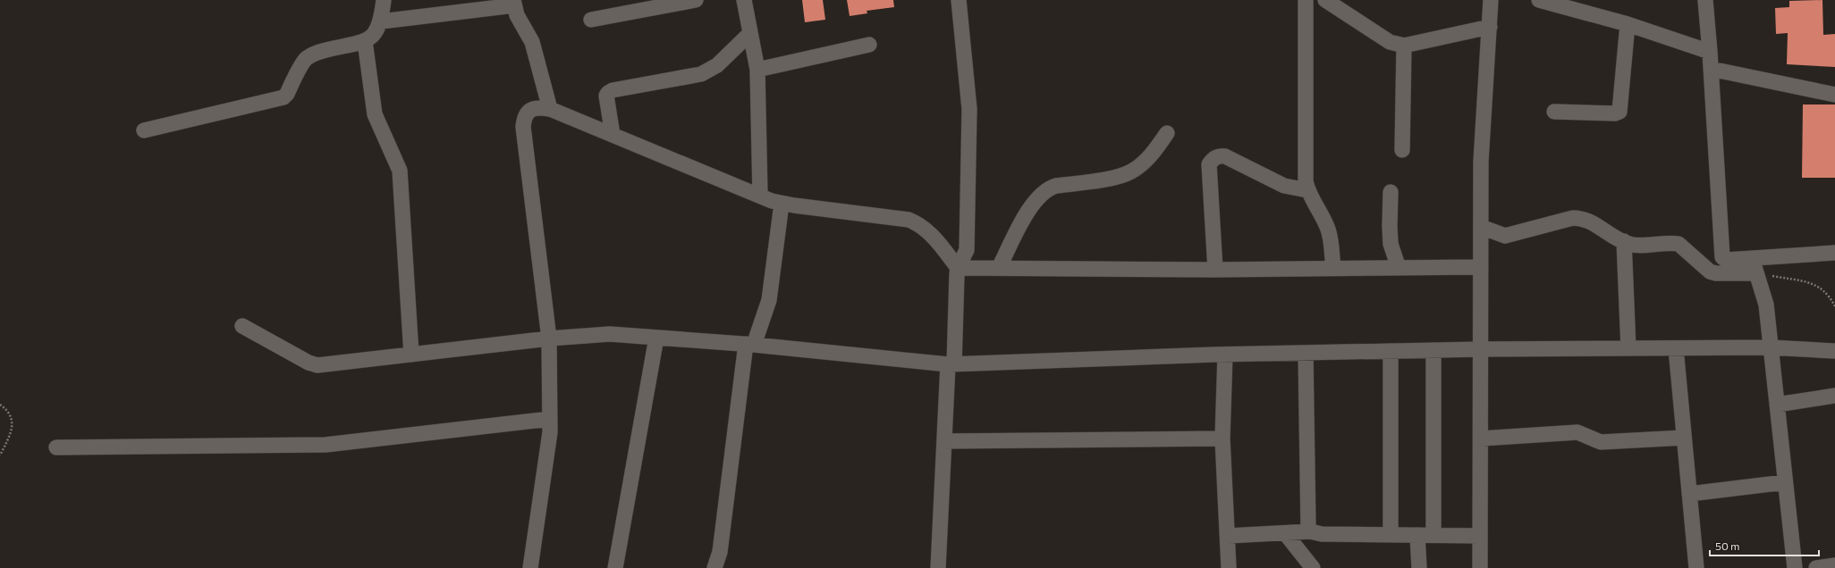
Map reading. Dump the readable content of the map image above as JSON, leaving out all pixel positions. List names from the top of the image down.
{
  "scale_bar": "50 m"
}
